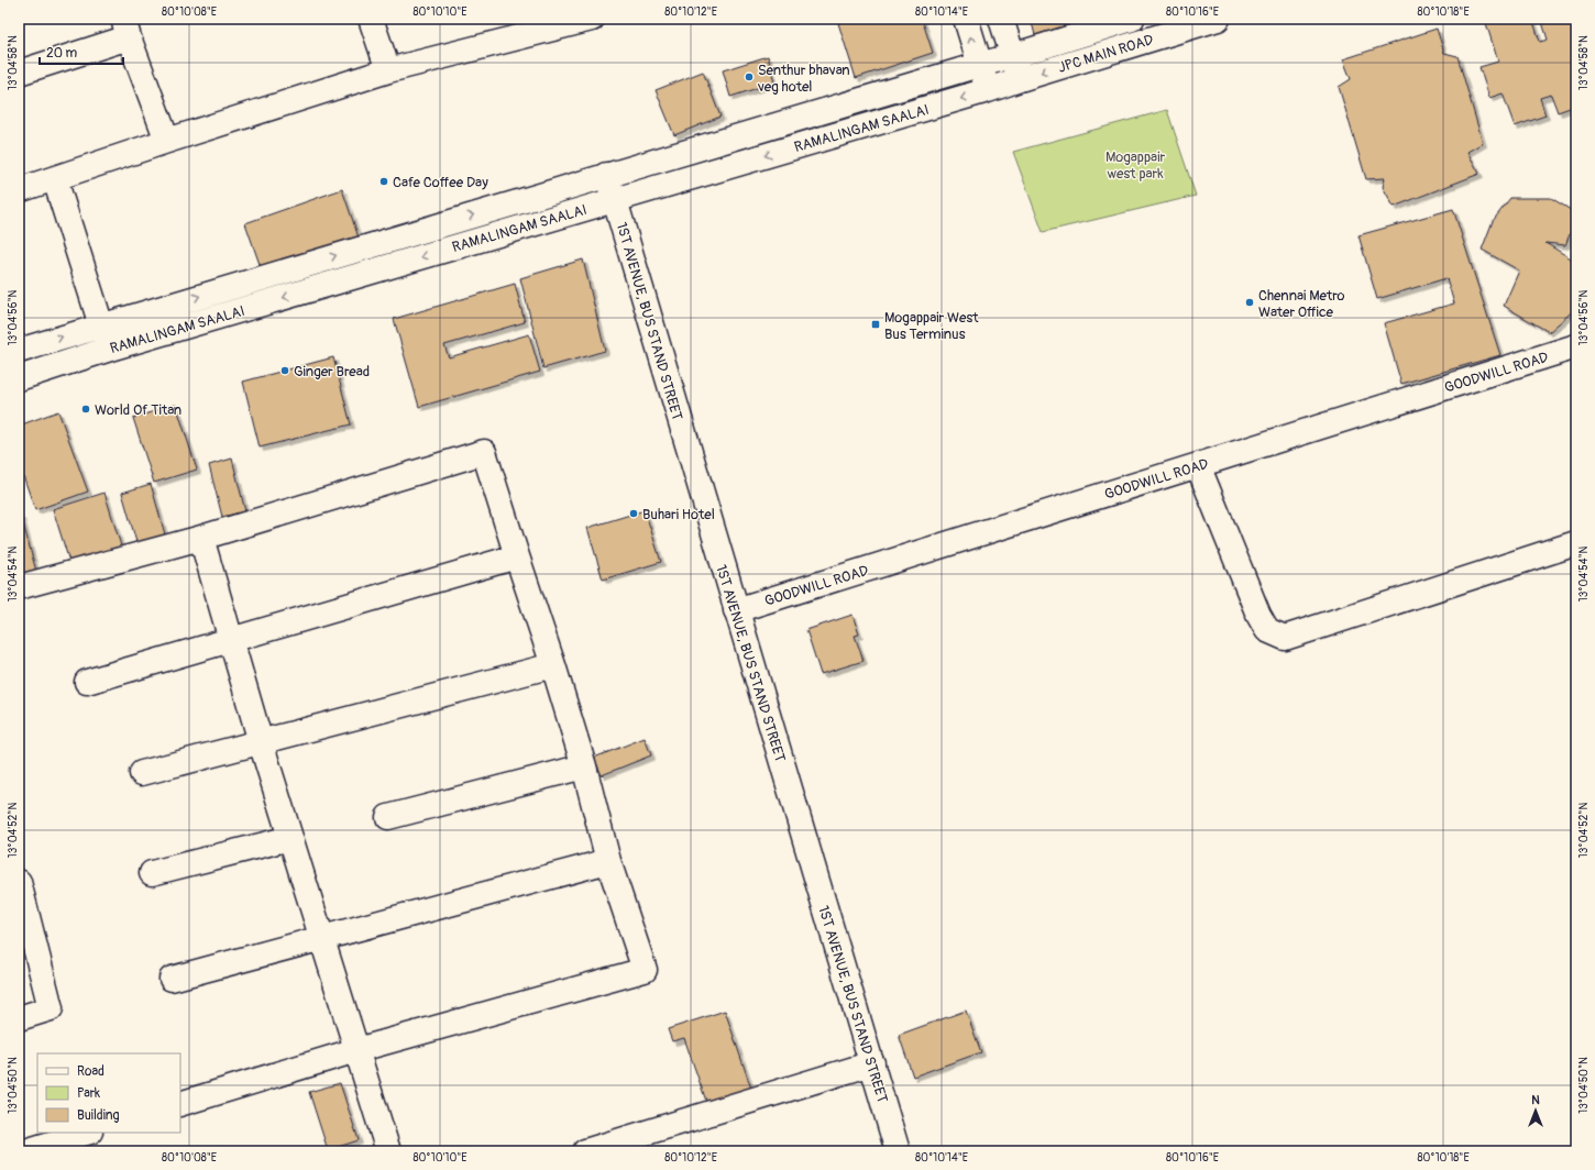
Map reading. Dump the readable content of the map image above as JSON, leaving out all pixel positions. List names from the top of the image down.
{
  "streets": {
    "street": [
      "JPC MAIN ROAD",
      "RAMALINGAM SAALAI",
      "1ST AVENUE, BUS STAND STREET",
      "GOODWILL ROAD"
    ]
  },
  "crossings": [
    ["JPC MAIN ROAD", "RAMALINGAM SAALAI"],
    ["RAMALINGAM SAALAI", "1ST AVENUE, BUS STAND STREET"],
    ["1ST AVENUE, BUS STAND STREET", "GOODWILL ROAD"]
  ],
  "parks": ["Mogappair west park"],
  "places": {
    "other": [
      "Senthur bhavan veg hotel",
      "Cafe Coffee Day",
      "Chennai Metro Water Office",
      "Ginger Bread",
      "World Of Titan",
      "Buhari Hotel"
    ],
    "transit": ["Mogappair West Bus Terminus"]
  },
  "legend": ["Road", "Park", "Building"],
  "scale_bar": "20 m",
  "north": "top",
  "coordinates": [
    "80°10'08\"E",
    "80°10'10\"E",
    "80°10'12\"E",
    "80°10'14\"E",
    "80°10'16\"E",
    "80°10'18\"E",
    "13°04'58\"N",
    "13°04'56\"N",
    "13°04'54\"N",
    "13°04'52\"N",
    "13°04'50\"N"
  ]
}
